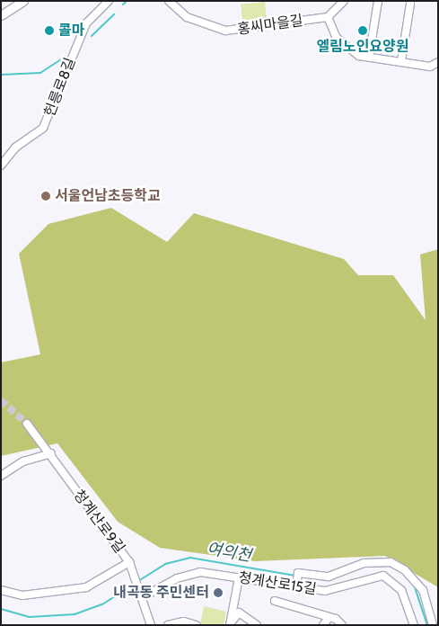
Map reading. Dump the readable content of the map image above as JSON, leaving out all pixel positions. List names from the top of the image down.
{
  "streets": {
    "street": [
      "홍씨마을길",
      "헌릉로8길",
      "청계산로9길",
      "청계산로15길"
    ]
  },
  "crossings": [
    ["청계산로9길", "청계산로15길"]
  ],
  "water": ["여의천"],
  "places": [
    "콜마",
    "엘림노인요양원",
    "서울언남초등학교",
    "내곡동 주민센터"
  ]
}
